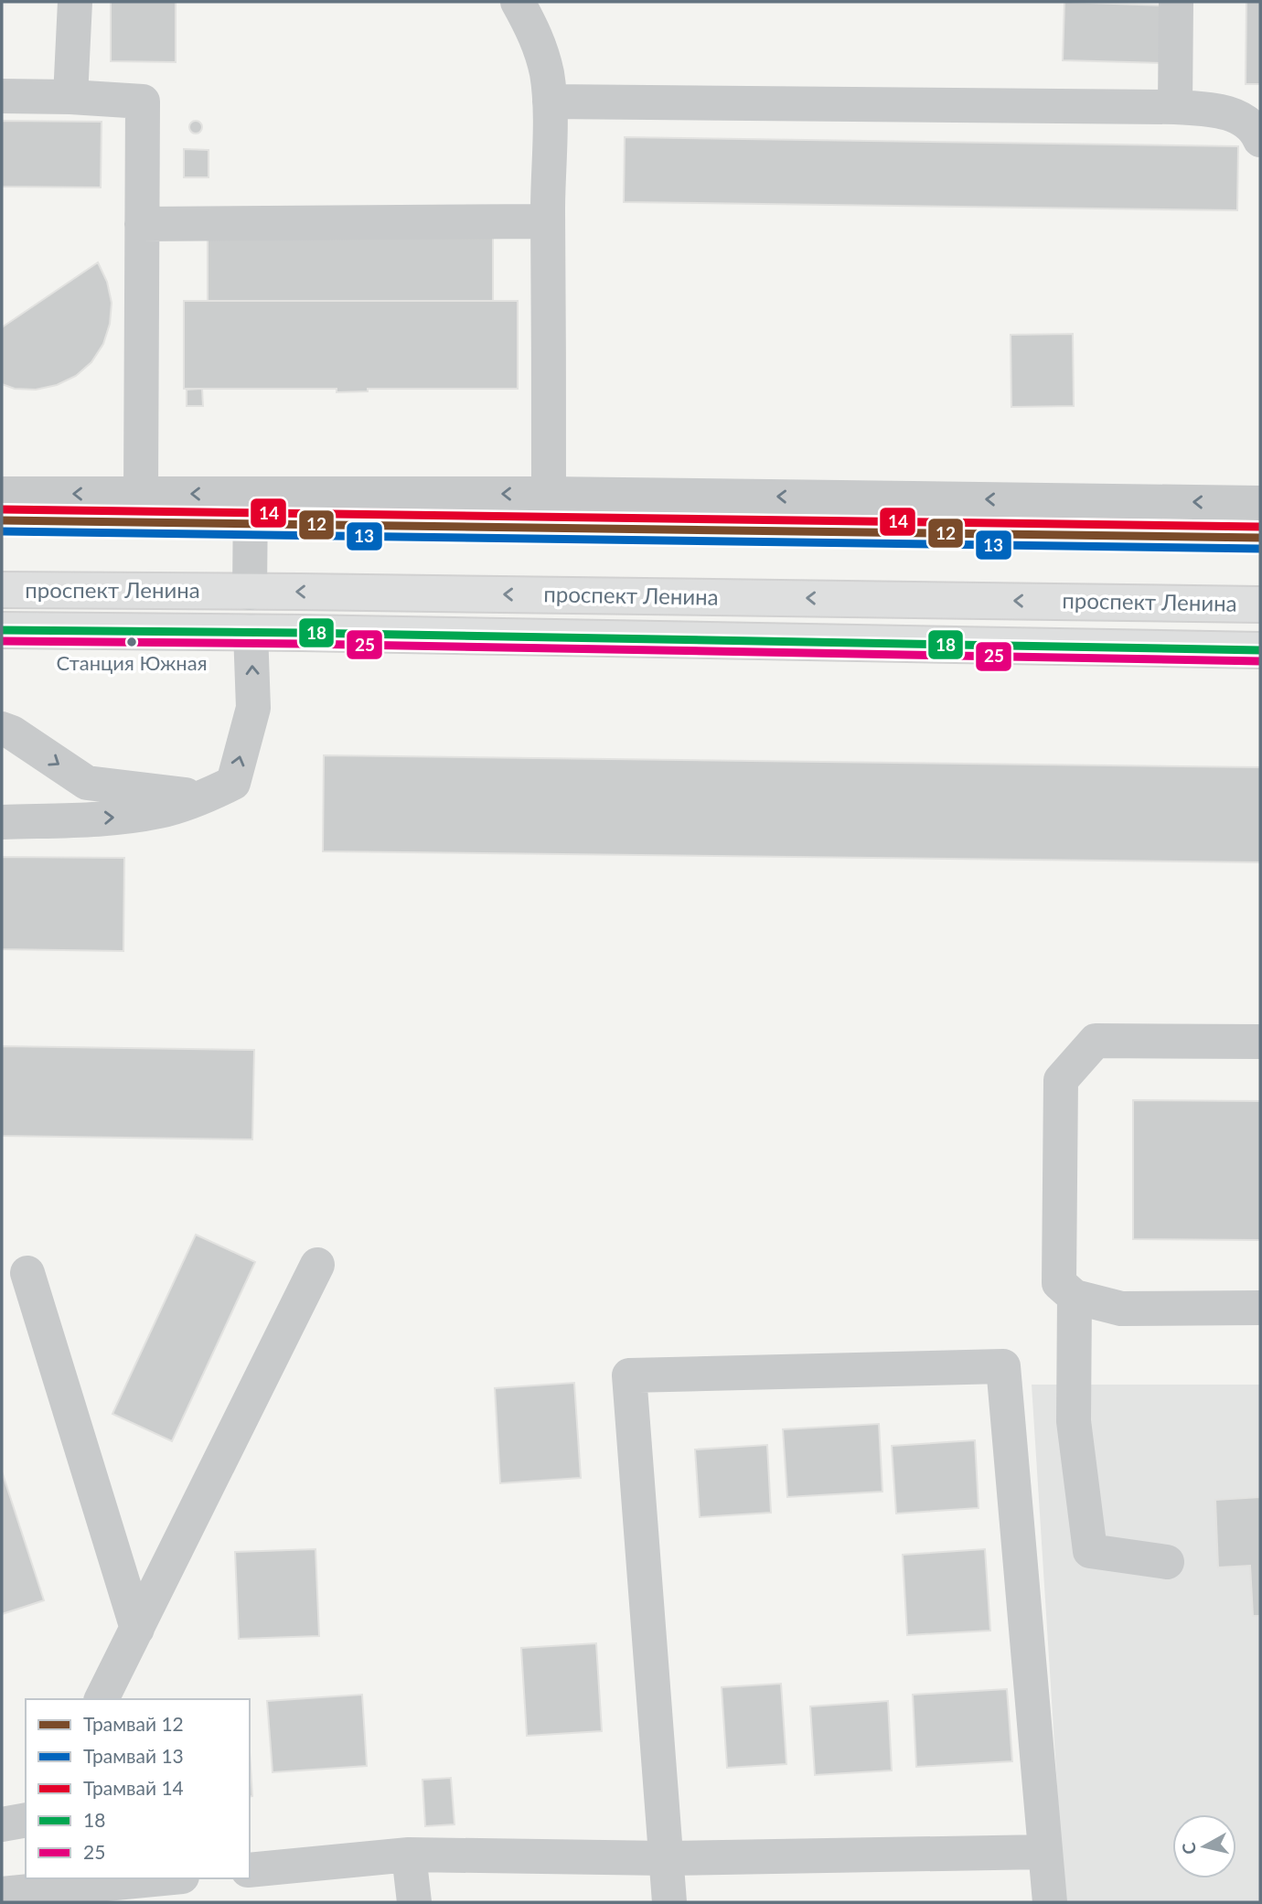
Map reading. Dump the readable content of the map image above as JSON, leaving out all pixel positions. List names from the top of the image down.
{
  "streets": {
    "main road": ["проспект Ленина"]
  },
  "places": ["Станция Южная"],
  "lines": [
    "tram line 14",
    "tram line 12",
    "tram line 13",
    "transit line 18",
    "transit line 25"
  ],
  "legend": [
    "Трамвай 12",
    "Трамвай 13",
    "Трамвай 14",
    "18",
    "25"
  ],
  "north": "left"
}
